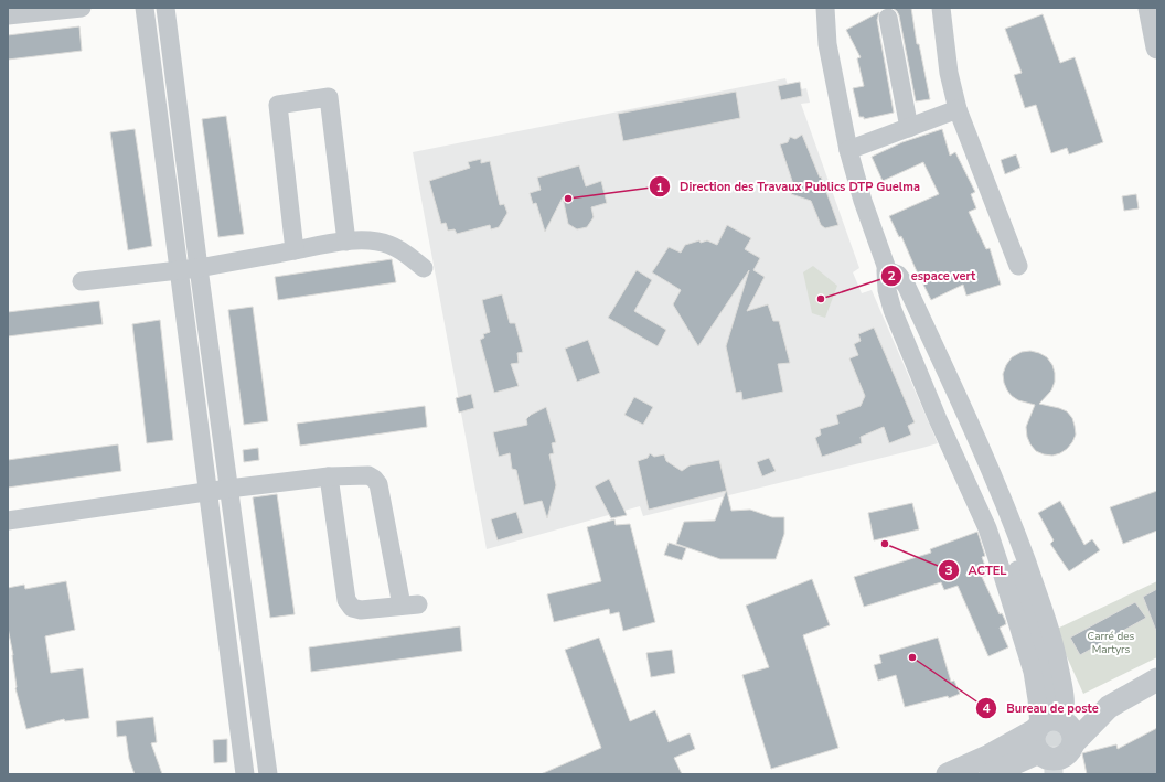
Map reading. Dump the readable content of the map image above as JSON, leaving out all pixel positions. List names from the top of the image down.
{
  "parks": ["Carré des Martyrs"],
  "places": [
    "Direction des Travaux Publics DTP Guelma",
    "espace vert",
    "ACTEL",
    "Bureau de poste"
  ]
}
